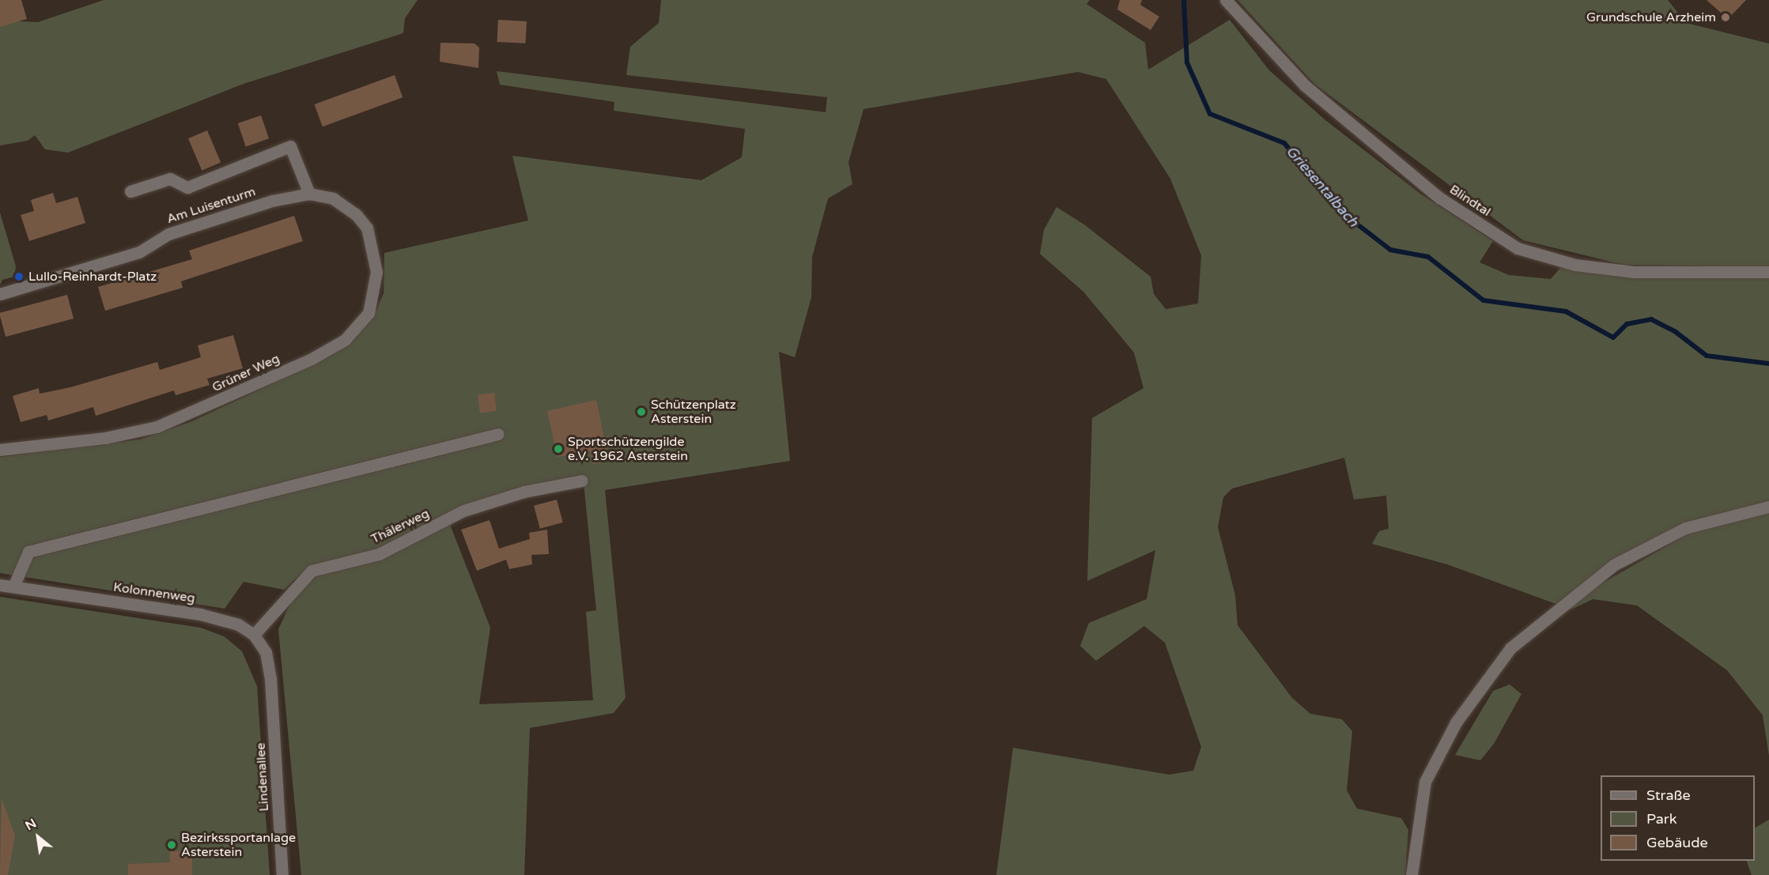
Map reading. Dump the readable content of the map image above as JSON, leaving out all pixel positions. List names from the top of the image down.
{
  "streets": {
    "street": [
      "Blindtal",
      "Am Luisenturm",
      "Grüner Weg",
      "Thälerweg",
      "Kolonnenweg",
      "Lindenallee"
    ]
  },
  "crossings": [
    ["Am Luisenturm", "Grüner Weg"],
    ["Thälerweg", "Kolonnenweg"],
    ["Kolonnenweg", "Lindenallee"]
  ],
  "water": ["Griesentalbach"],
  "places": [
    "Grundschule Arzheim",
    "Lullo-Reinhardt-Platz",
    "Schützenplatz Asterstein",
    "Sportschützengilde e.V. 1962 Asterstein",
    "Bezirkssportanlage Asterstein"
  ],
  "legend": ["Straße", "Park", "Gebäude"],
  "north": "top left"
}
